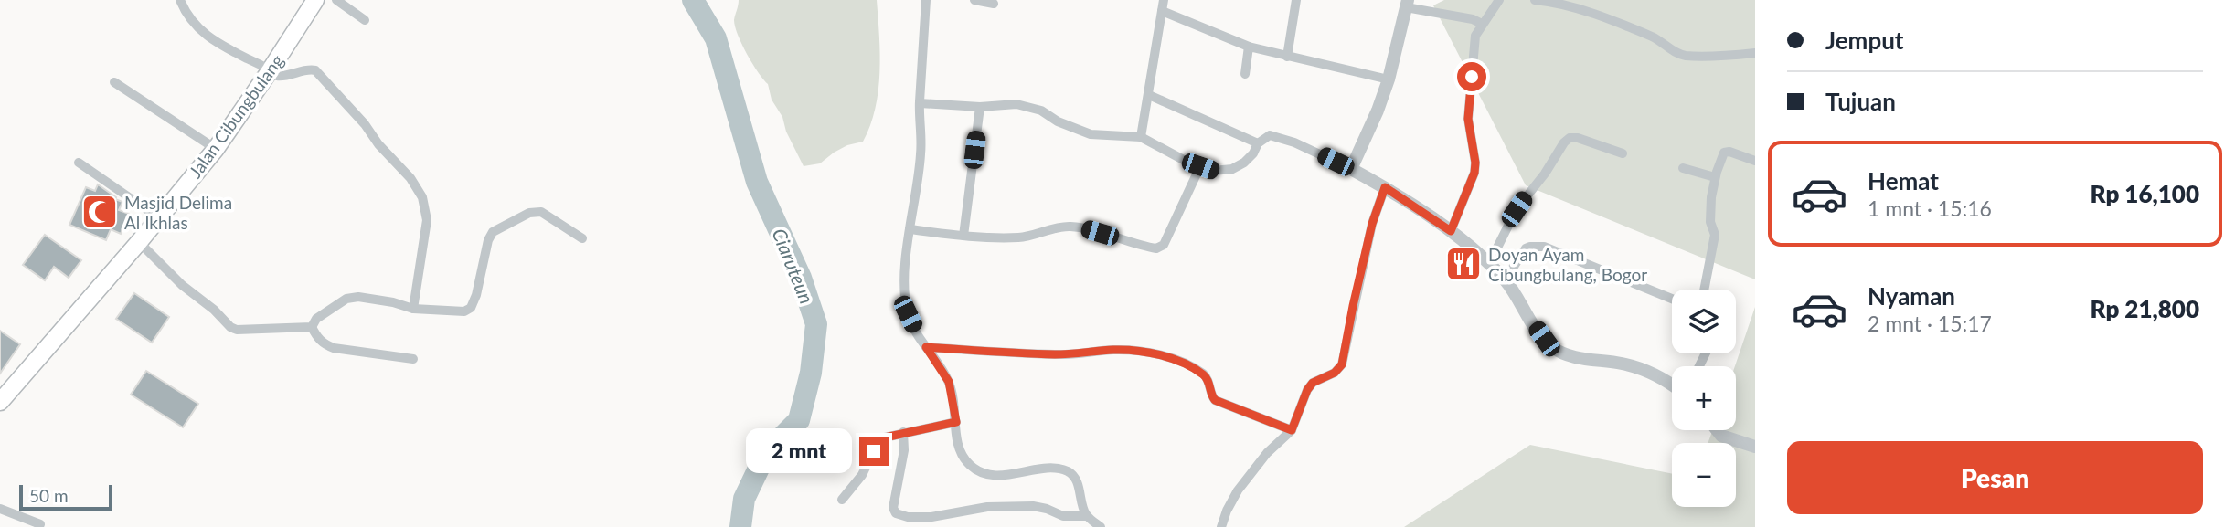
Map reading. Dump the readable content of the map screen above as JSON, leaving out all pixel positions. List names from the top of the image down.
{
  "streets": {
    "highway": ["Jalan Cibungbulang"]
  },
  "water": ["Ciaruteun"],
  "places": {
    "mosque": ["Masjid Delima Al Ikhlas"],
    "restaurant": ["Doyan Ayam Cibungbulang, Bogor"]
  },
  "scale_bar": "50 m",
  "page": {
    "banner": ["Jemput", "Tujuan"],
    "list": [
      {
        "name": "Hemat",
        "note": "1 mnt · 15:16",
        "value": "Rp 16,100"
      },
      {
        "name": "Nyaman",
        "note": "2 mnt · 15:17",
        "value": "Rp 21,800"
      }
    ],
    "map_buttons": ["+", "−"],
    "bubble": "2 mnt",
    "buttons": "Pesan",
    "scale": "50 m"
  }
}
